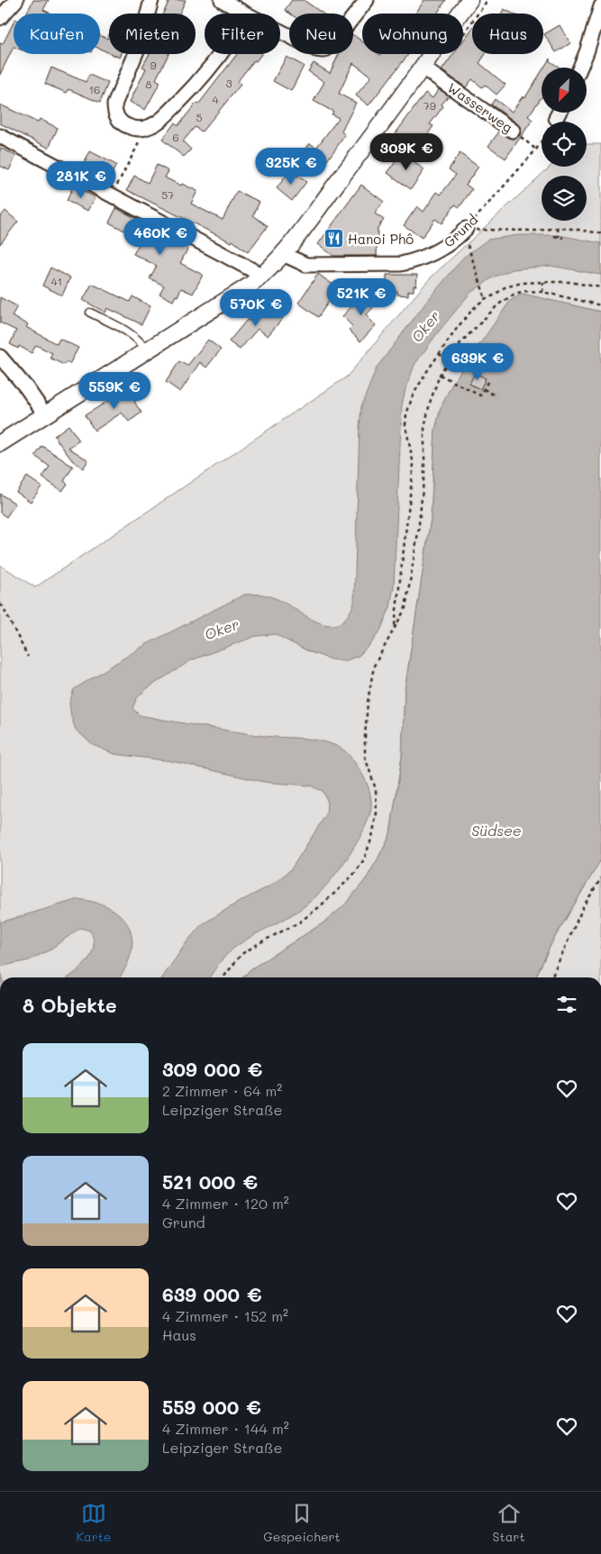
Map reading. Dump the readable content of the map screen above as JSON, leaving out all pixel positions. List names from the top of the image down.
{
  "streets": {
    "street": ["Wasserweg", "Grund"]
  },
  "crossings": [
    ["Wasserweg", "Grund"]
  ],
  "water": ["Oker", "Südsee"],
  "places": {
    "restaurant": ["Hanoi Phô"]
  },
  "house_numbers": [
    "9",
    "3",
    "8",
    "16",
    "4",
    "79",
    "5",
    "6",
    "57",
    "41"
  ],
  "north": "bottom left",
  "page": {
    "chip": [
      "Kaufen",
      "Mieten",
      "Filter",
      "Neu",
      "Wohnung",
      "Haus"
    ],
    "price": [
      "309K €",
      "325K €",
      "281K €",
      "460K €",
      "521K €",
      "570K €",
      "639K €",
      "559K €"
    ],
    "heading": "8 Objekte",
    "list": [
      {
        "name": "309 000 €",
        "note": "2 Zimmer · 64 m² · Leipziger Straße"
      },
      {
        "name": "521 000 €",
        "note": "4 Zimmer · 120 m² · Grund"
      },
      {
        "name": "639 000 €",
        "note": "4 Zimmer · 152 m² · Haus"
      },
      {
        "name": "559 000 €",
        "note": "4 Zimmer · 144 m² · Leipziger Straße"
      }
    ],
    "tabs": ["Karte", "Gespeichert", "Start"]
  }
}
